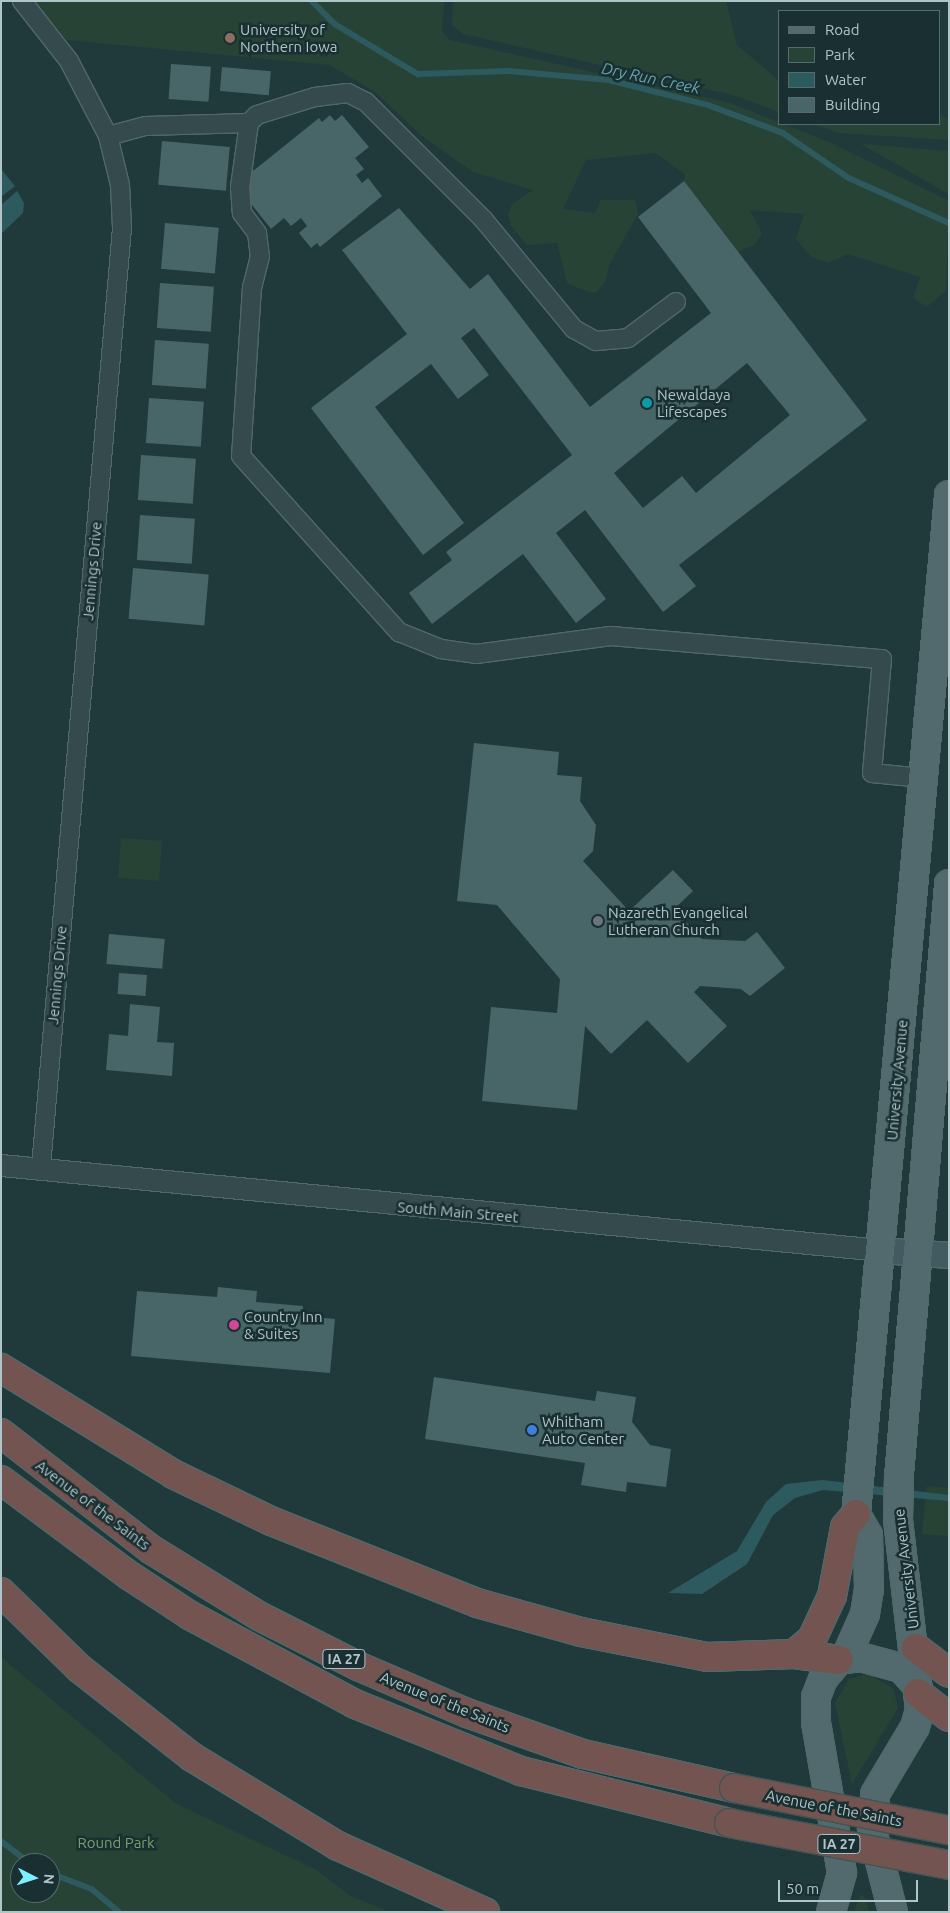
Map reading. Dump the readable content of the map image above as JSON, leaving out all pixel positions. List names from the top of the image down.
{
  "streets": {
    "highway": ["Avenue of the Saints", "IA 27"],
    "main road": ["University Avenue", "South Main Street"],
    "street": ["Jennings Drive"]
  },
  "crossings": [
    ["Jennings Drive", "South Main Street"],
    ["University Avenue", "South Main Street"]
  ],
  "water": ["Dry Run Creek"],
  "parks": ["Round Park"],
  "places": [
    "University of Northern Iowa",
    "Newaldaya Lifescapes",
    "Nazareth Evangelical Lutheran Church",
    "Country Inn & Suites",
    "Whitham Auto Center"
  ],
  "legend": [
    "Road",
    "Park",
    "Water",
    "Building"
  ],
  "scale_bar": "50 m",
  "north": "right"
}
